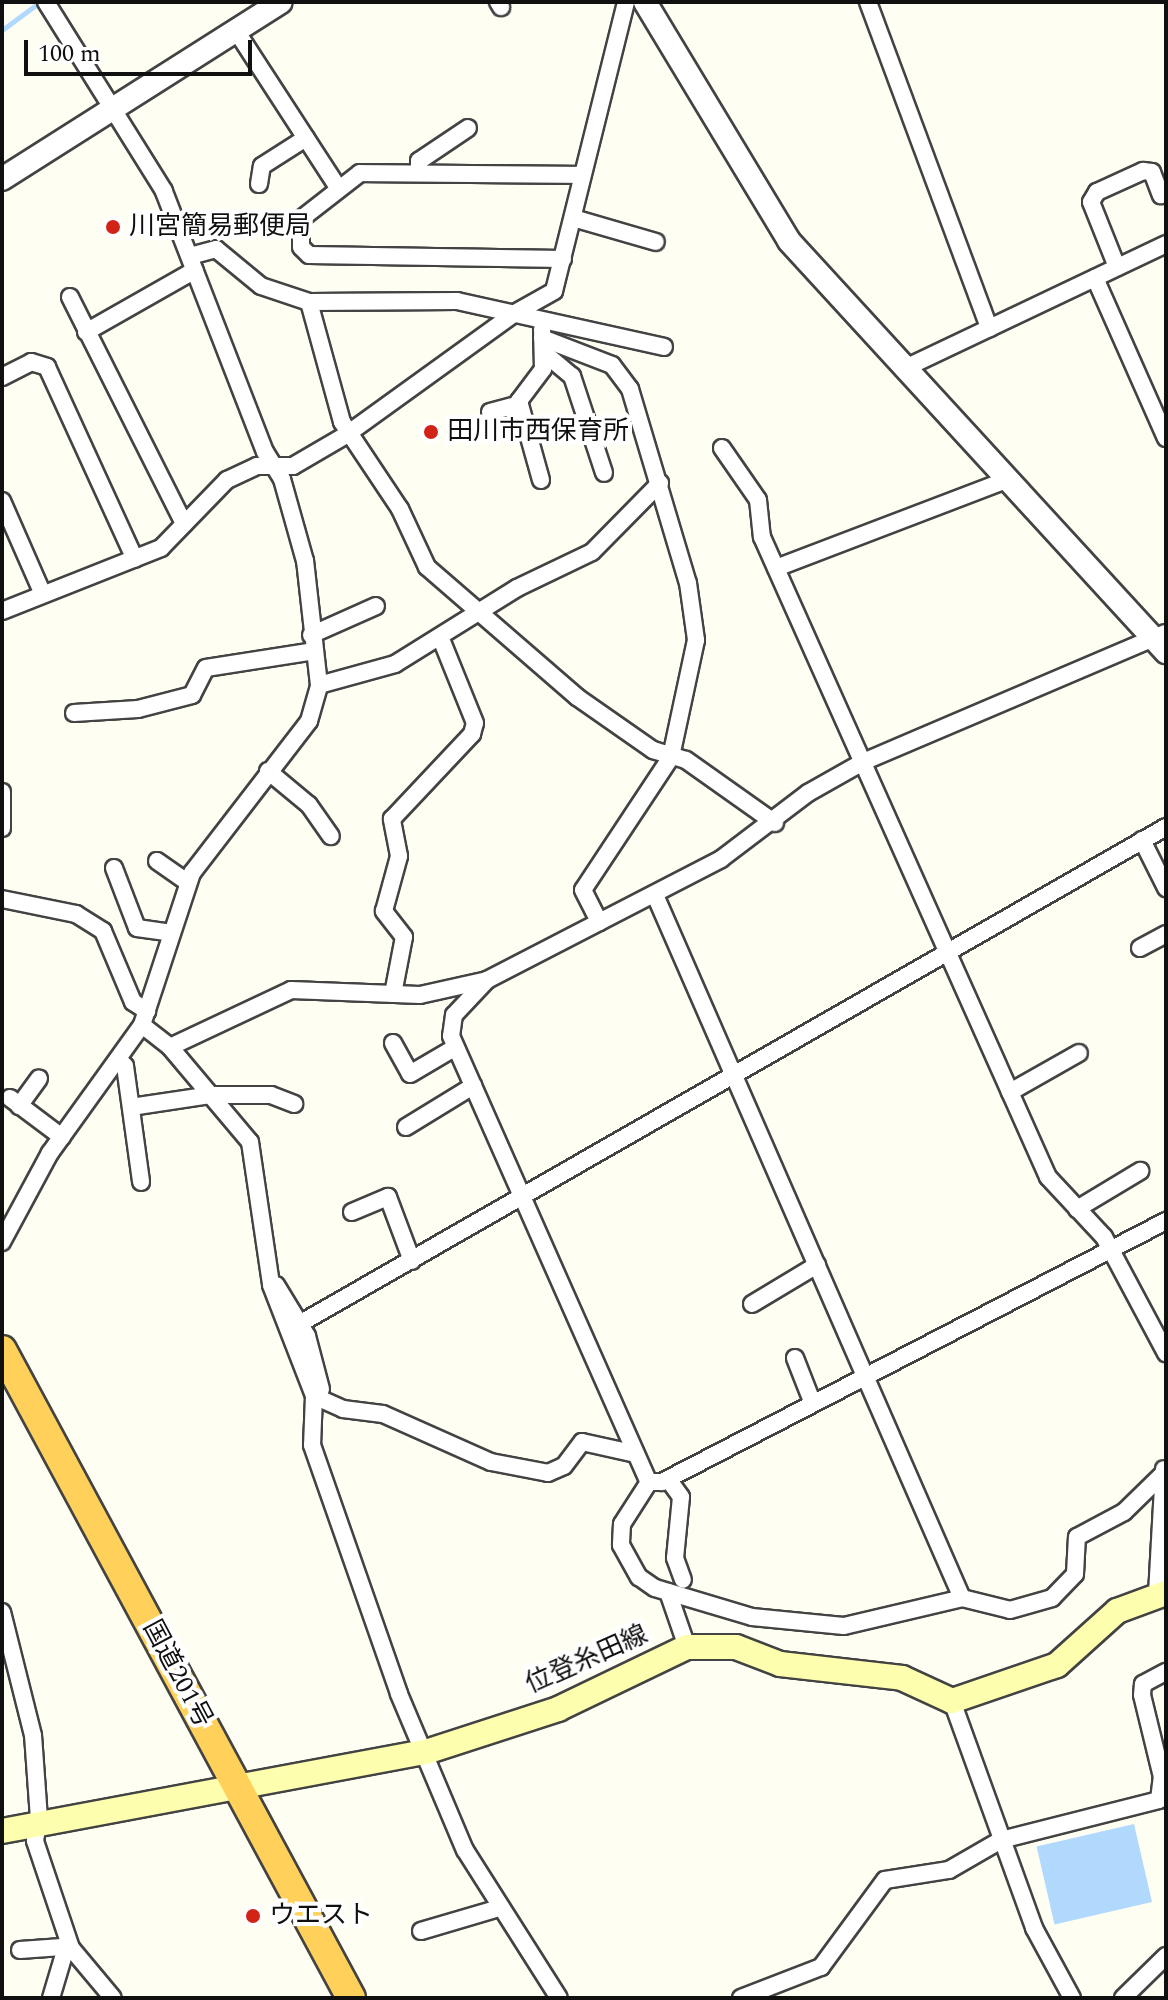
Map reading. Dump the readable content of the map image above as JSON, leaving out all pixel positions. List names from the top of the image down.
{
  "streets": {
    "highway": ["国道201号"],
    "main road": ["位登糸田線"]
  },
  "crossings": [
    ["位登糸田線", "国道201号"]
  ],
  "places": ["川宮簡易郵便局", "田川市西保育所", "ウエスト"],
  "scale_bar": "100 m"
}
